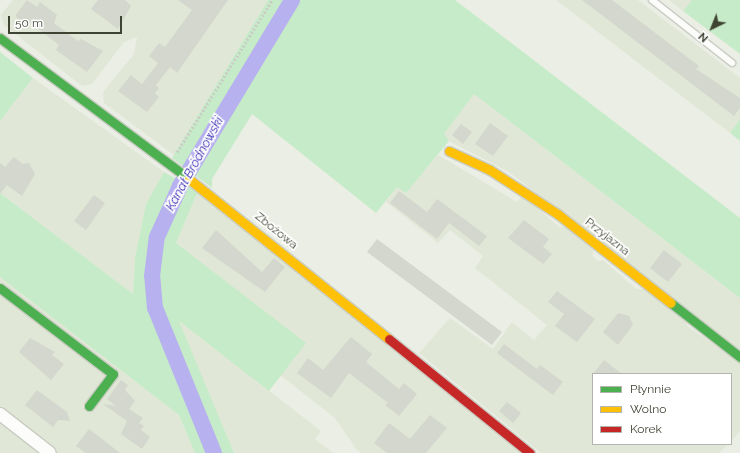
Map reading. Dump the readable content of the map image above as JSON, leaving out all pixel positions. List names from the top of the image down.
{
  "streets": {
    "street": ["Zbożowa", "Przyjazna"]
  },
  "water": ["Kanał Bródnowski"],
  "legend": ["Płynnie", "Wolno", "Korek"],
  "scale_bar": "50 m",
  "north": "bottom left"
}
